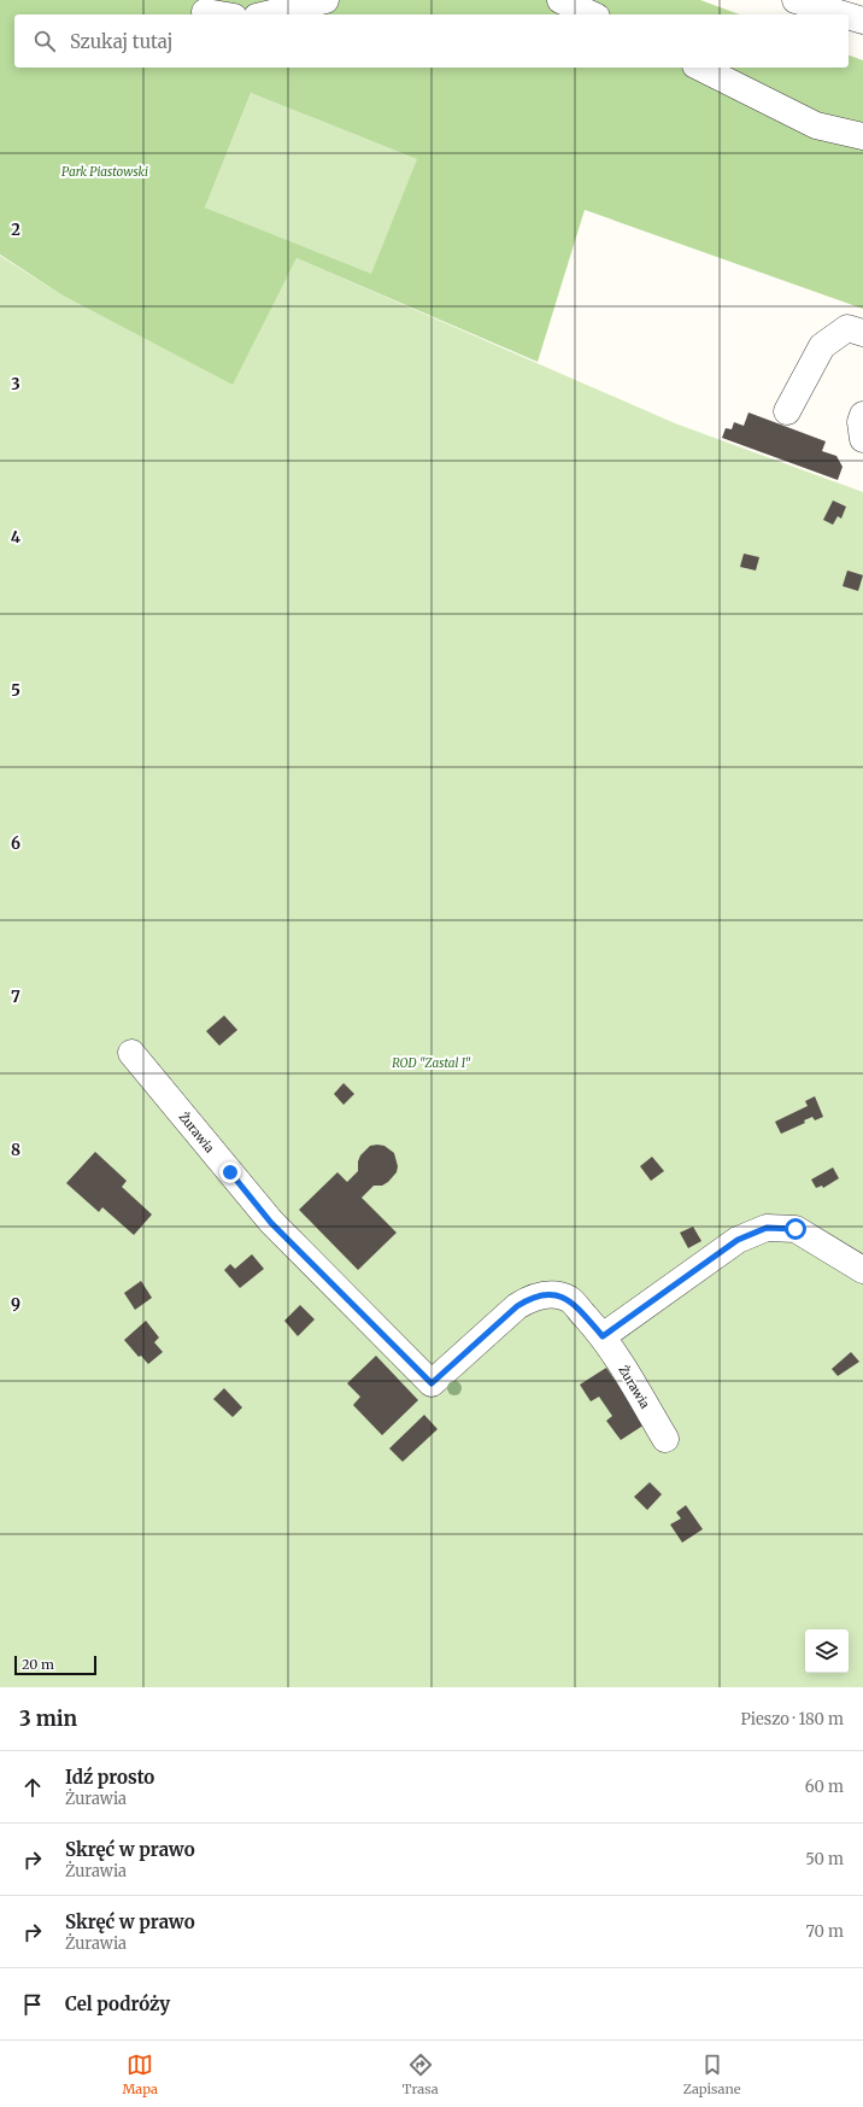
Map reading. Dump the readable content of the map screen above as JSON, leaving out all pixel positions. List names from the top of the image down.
{
  "streets": {
    "street": ["Żurawia"]
  },
  "parks": ["Park Piastowski", "ROD \"Zastal I\""],
  "scale_bar": "20 m",
  "page": {
    "search": "Szukaj tutaj",
    "scale": "20 m",
    "heading": ["3 min", "Pieszo · 180 m"],
    "list": [
      ["Idź prosto", "Żurawia", "60 m"],
      ["Skręć w prawo", "Żurawia", "50 m"],
      ["Skręć w prawo", "Żurawia", "70 m"],
      "Cel podróży"
    ],
    "nav": ["Mapa", "Trasa", "Zapisane"]
  },
  "grid": {
    "rows": [
      "2",
      "3",
      "4",
      "5",
      "6",
      "7",
      "8",
      "9"
    ]
  }
}
